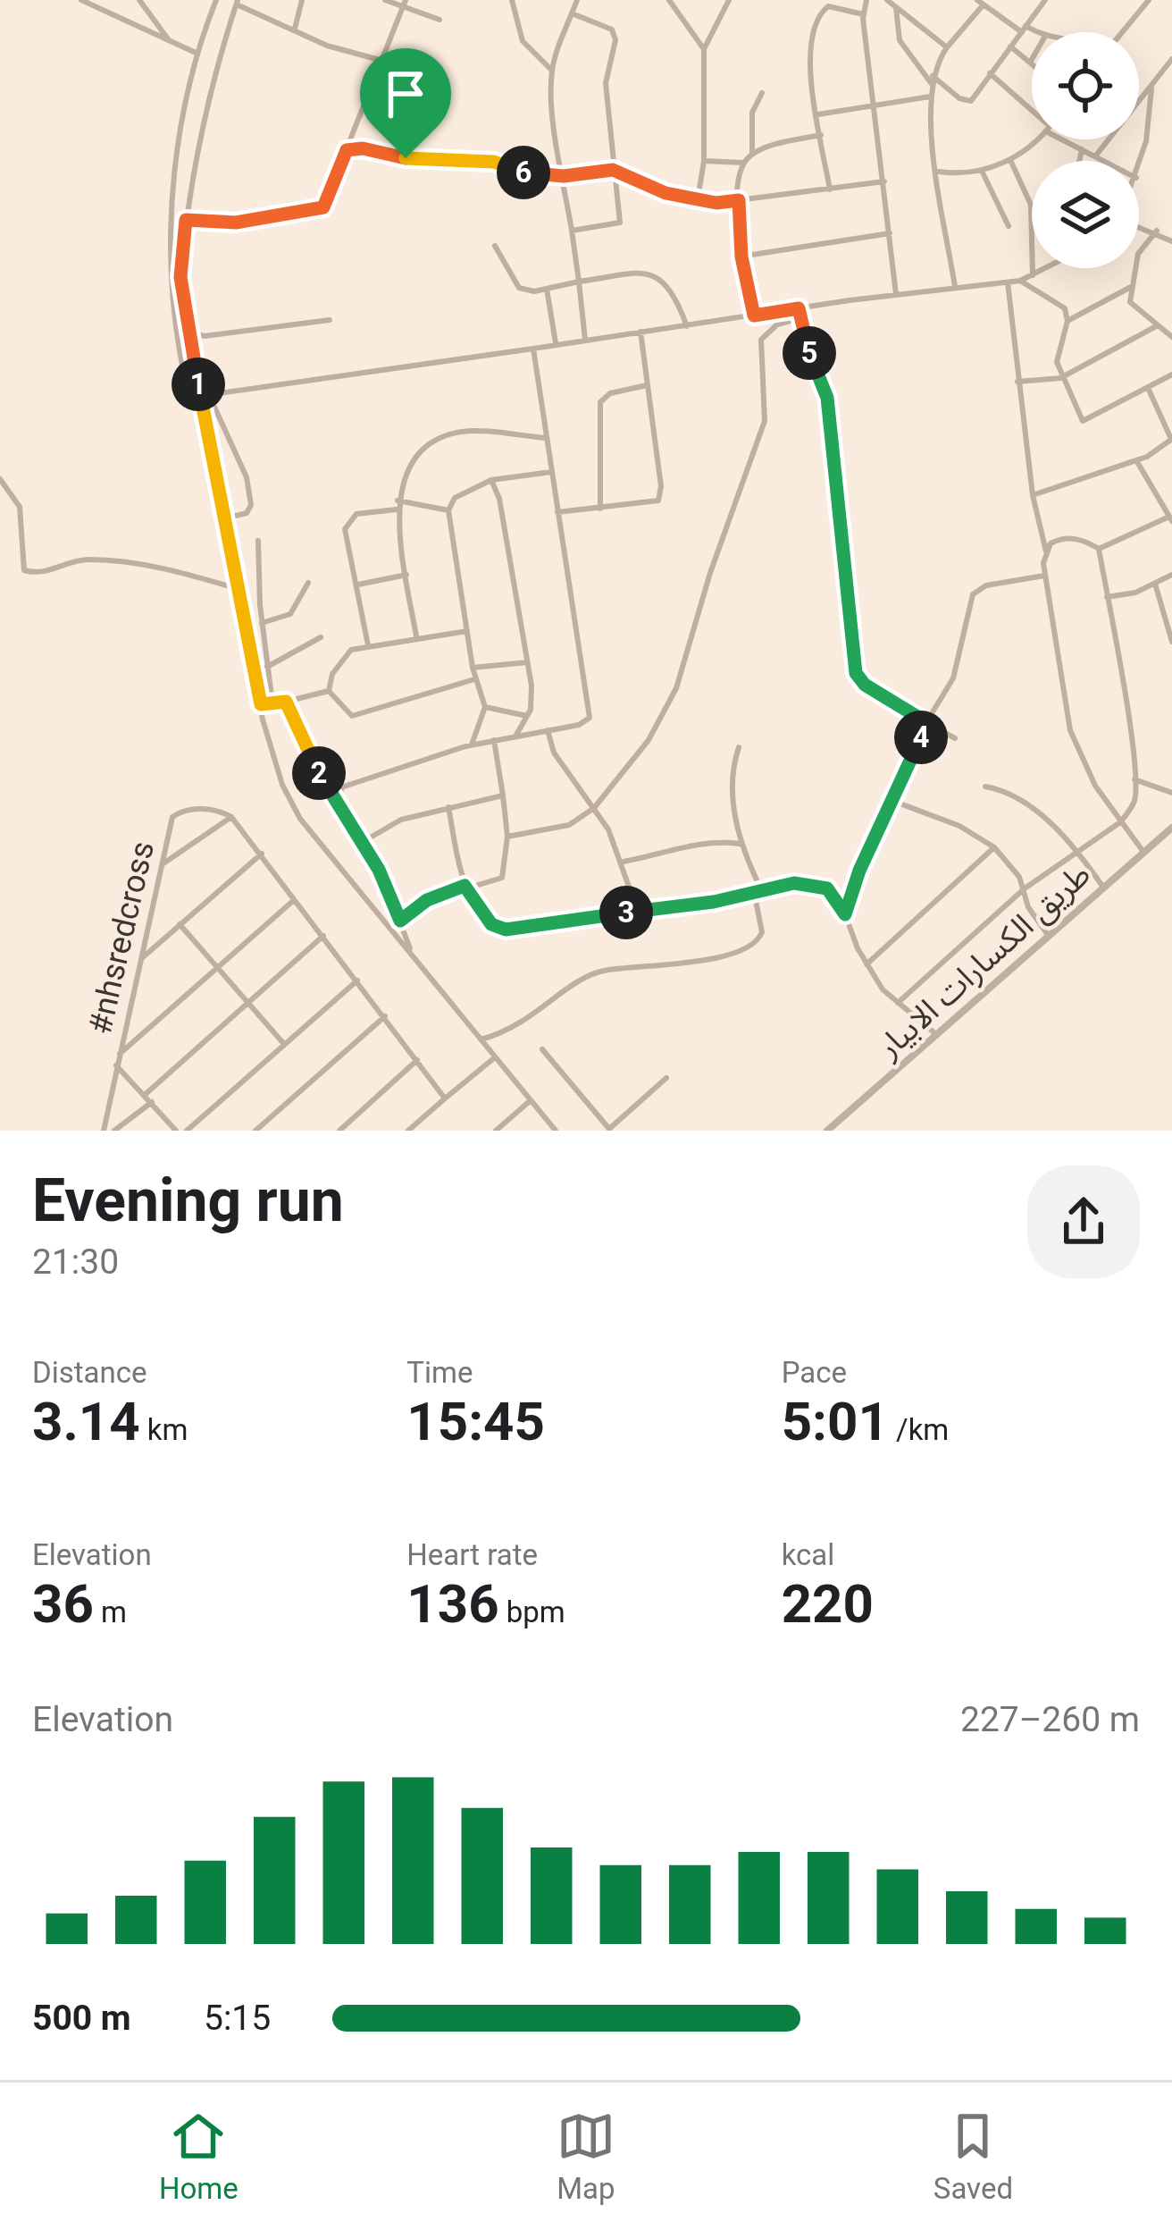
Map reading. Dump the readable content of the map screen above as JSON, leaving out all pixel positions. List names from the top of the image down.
{
  "streets": {
    "street": ["#nhsredcross", "طريق الكسارات الابيار"]
  },
  "page": {
    "pins": [
      "6",
      "5",
      "1",
      "4",
      "2",
      "3"
    ],
    "heading": ["Evening run", "21:30"],
    "stats": [
      ["Distance", "3.14 km"],
      ["Time", "15:45"],
      ["Pace", "5:01 /km"],
      ["Elevation", "36 m"],
      ["Heart rate", "136 bpm"],
      ["kcal", "220"]
    ],
    "chart": ["Elevation", "227–260 m"],
    "list": [
      {
        "name": "500 m",
        "note": "5:15"
      }
    ],
    "tabs": ["Home", "Map", "Saved"]
  }
}
